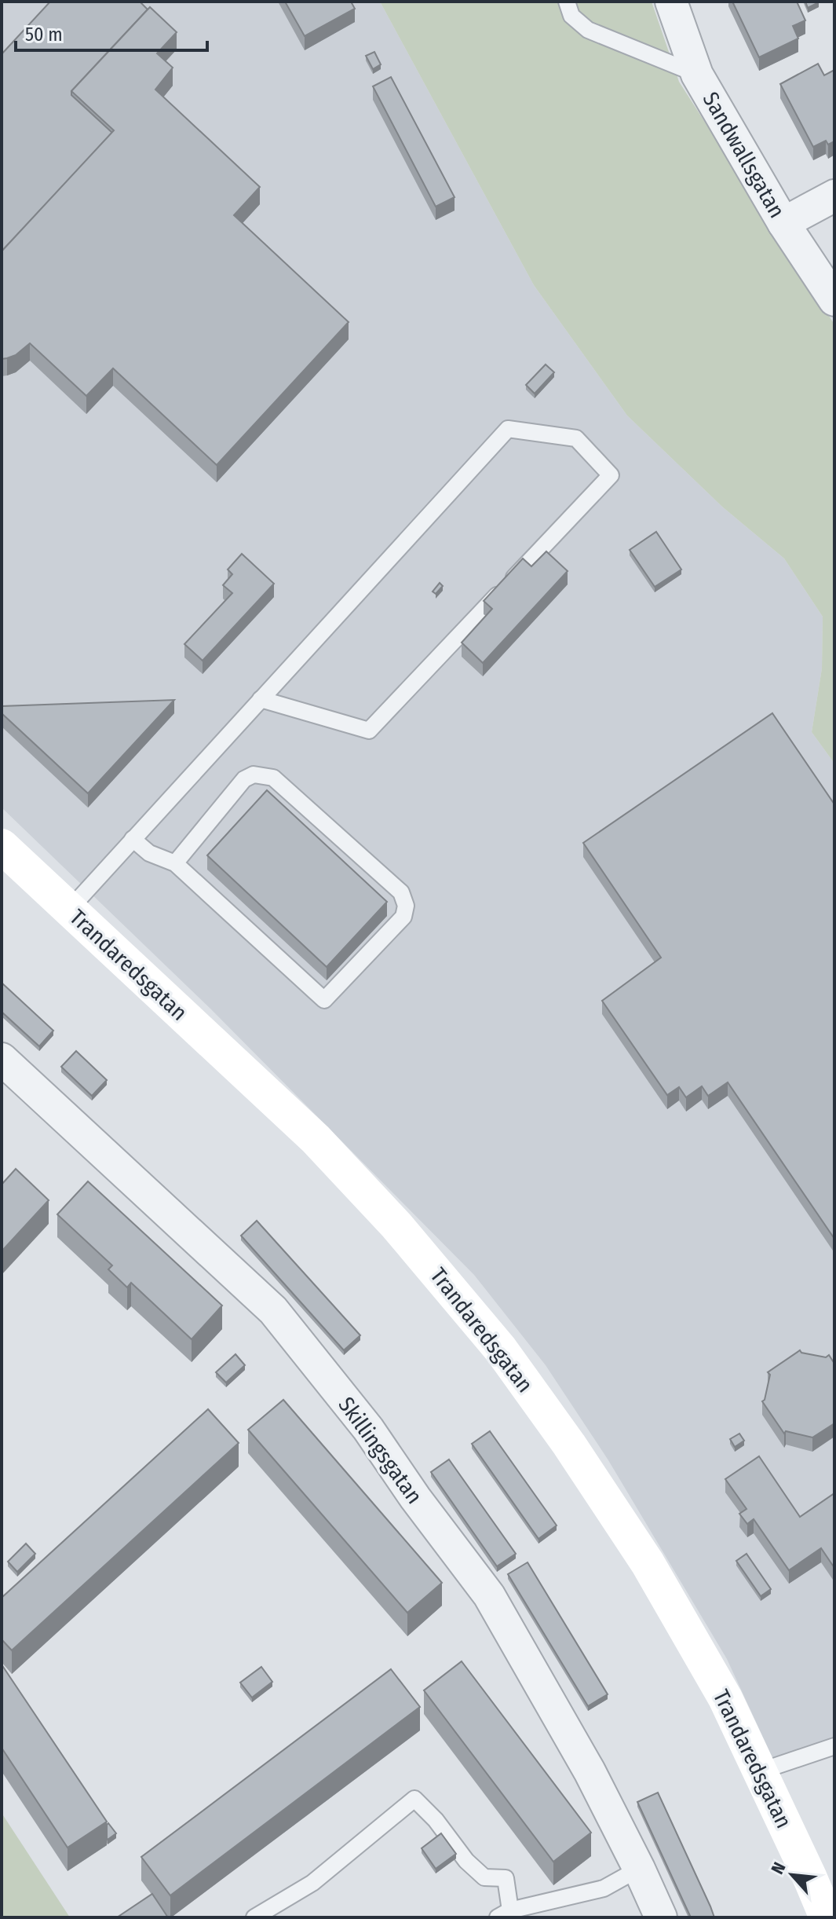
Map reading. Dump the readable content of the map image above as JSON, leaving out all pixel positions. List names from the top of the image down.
{
  "streets": {
    "street": ["Sandwallsgatan", "Trandaredsgatan", "Skillingsgatan"]
  },
  "scale_bar": "50 m",
  "north": "top left"
}
